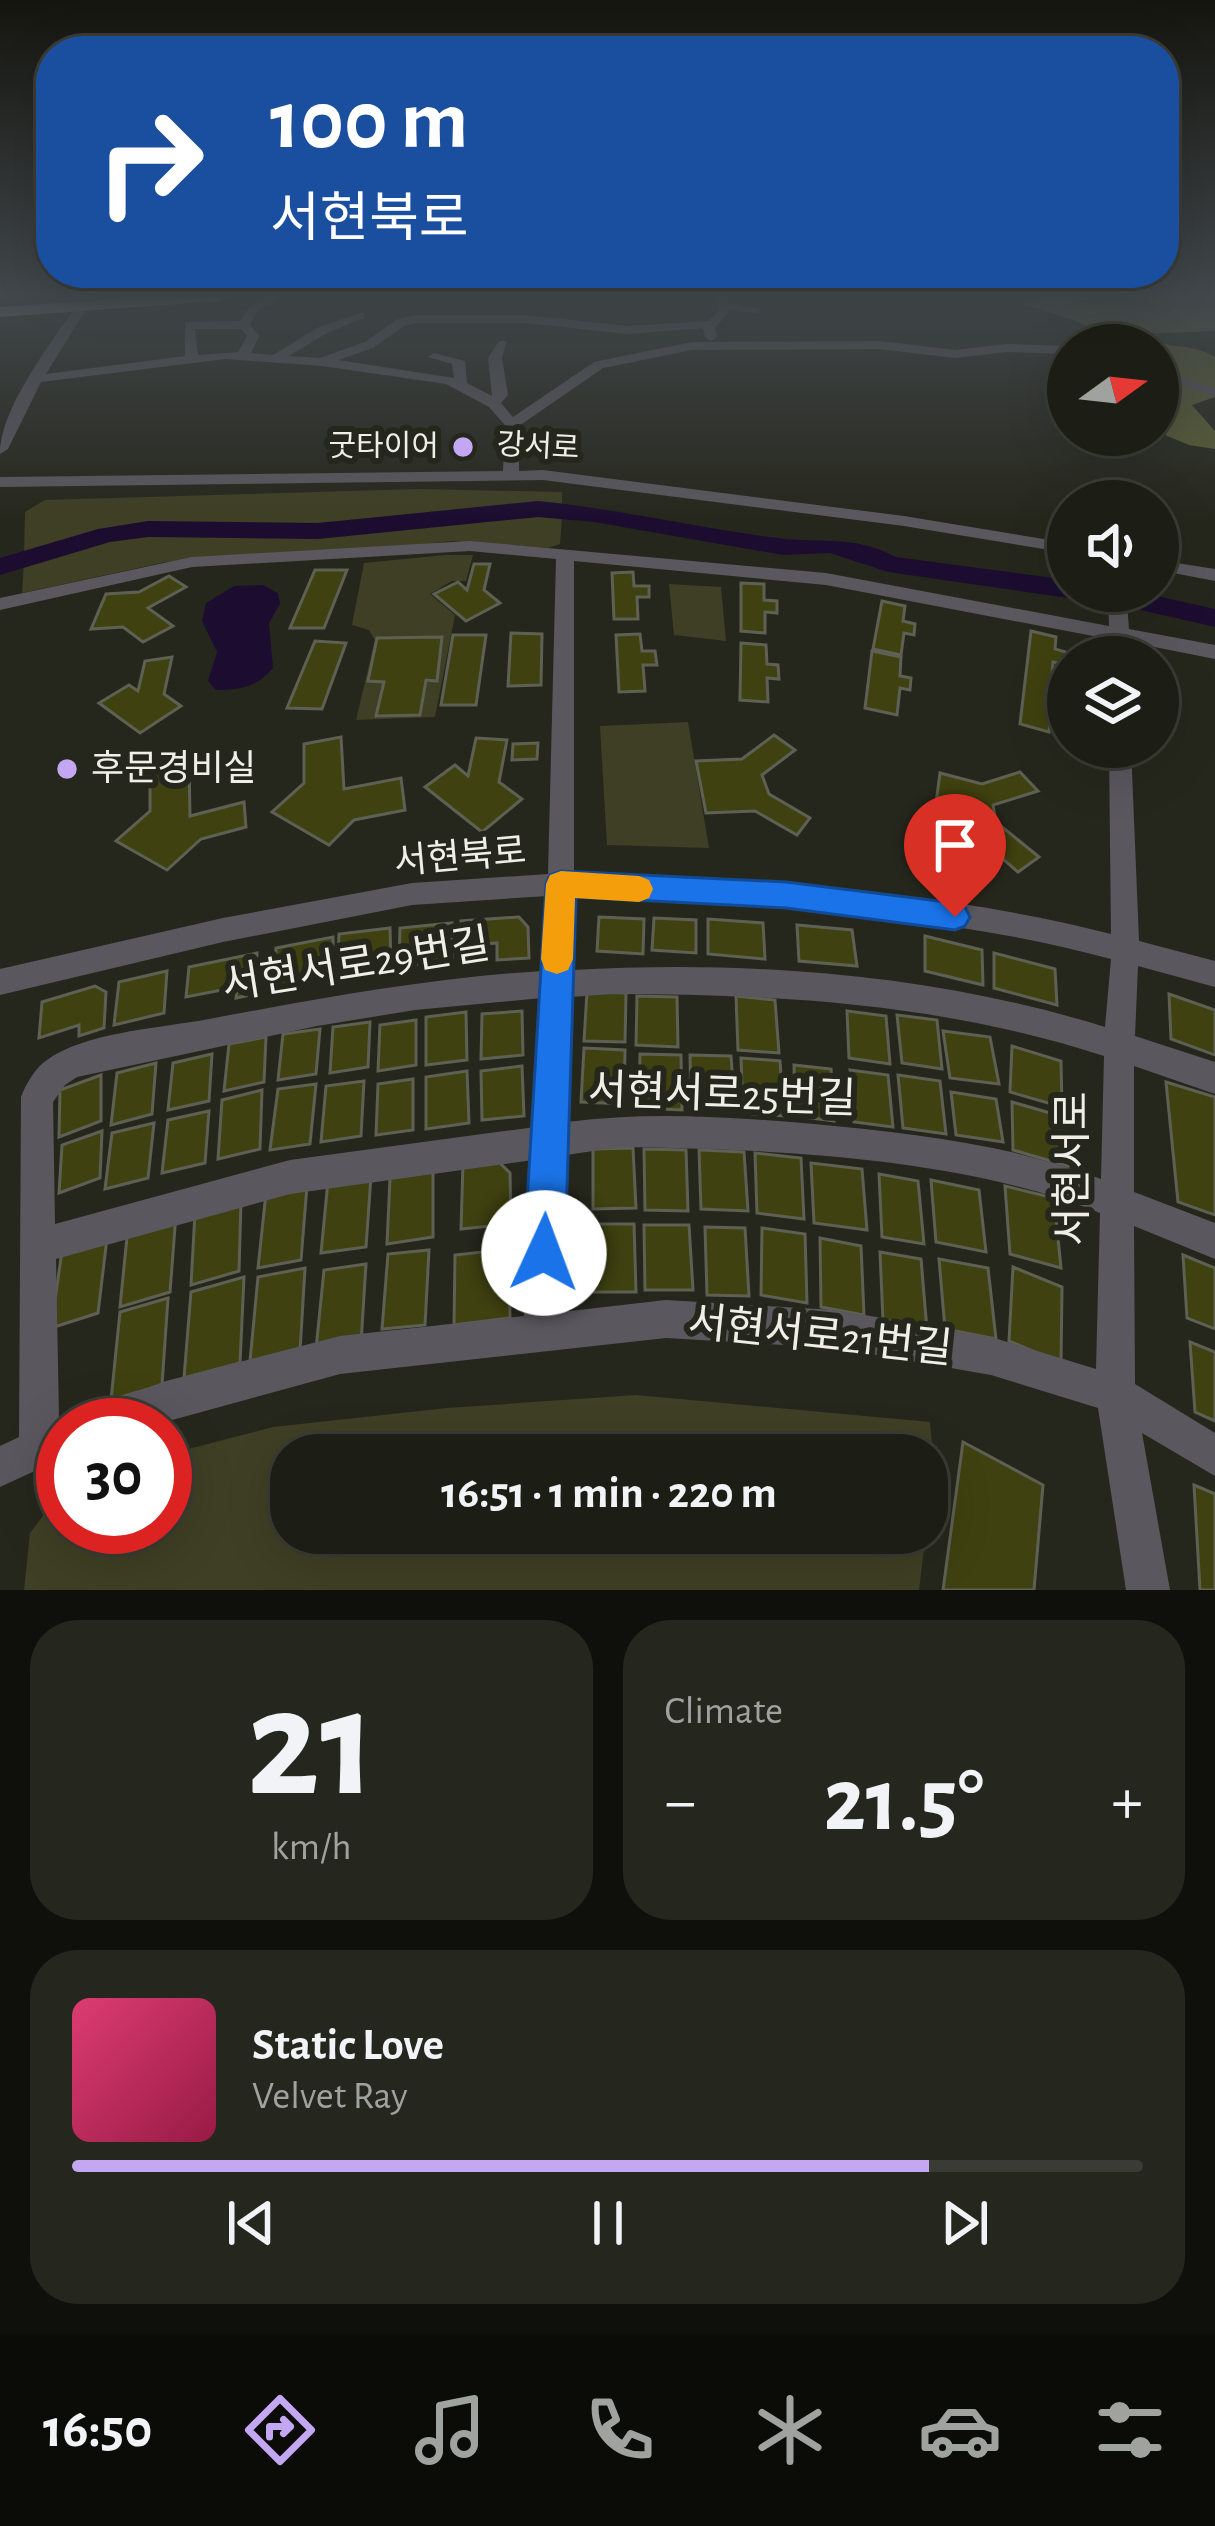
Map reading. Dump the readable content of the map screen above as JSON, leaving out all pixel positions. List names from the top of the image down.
{
  "streets": {
    "street": [
      "강서로",
      "서현북로",
      "서현서로29번길",
      "서현서로25번길",
      "서현서로",
      "서현서로21번길"
    ]
  },
  "crossings": [
    ["서현북로", "서현서로"],
    ["서현서로29번길", "서현서로25번길"],
    ["서현서로29번길", "서현서로"],
    ["서현서로25번길", "서현서로"],
    ["서현서로", "서현서로21번길"]
  ],
  "places": ["굿타이어", "후문경비실"],
  "north": "right",
  "page": {
    "turn": ["100 m", "서현북로"],
    "limit": "30",
    "trip": "16:51 · 1 min · 220 m",
    "tile": [
      ["21", "km/h"],
      "Climate"
    ],
    "heat": ["−", "21.5°", "+"],
    "song": ["Static Love", "Velvet Ray"],
    "tabs": "16:50"
  }
}
